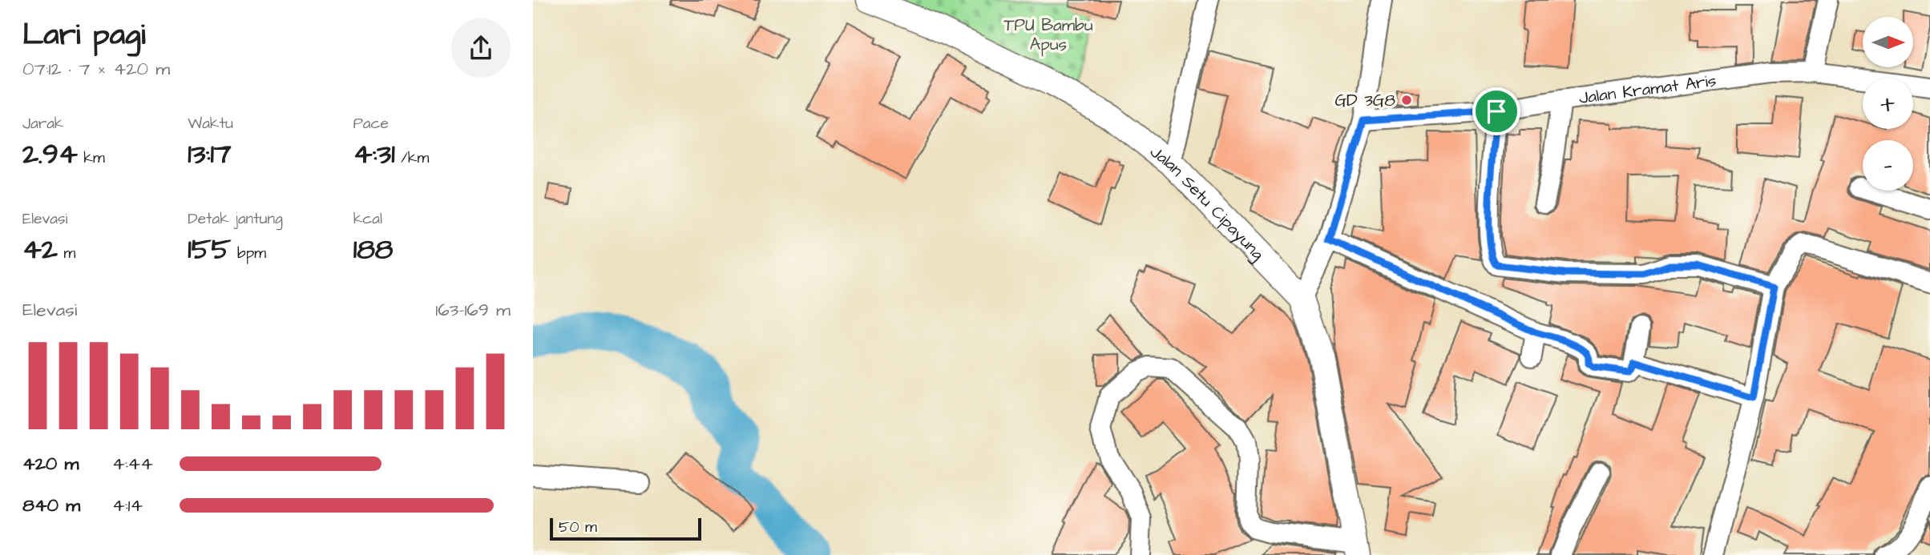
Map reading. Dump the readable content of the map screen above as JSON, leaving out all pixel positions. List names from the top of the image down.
{
  "streets": {
    "street": ["Jalan Kramat Aris", "Jalan Setu Cipayung"]
  },
  "parks": ["TPU Bambu Apus"],
  "places": ["GD 3G8"],
  "scale_bar": "50 m",
  "north": "right",
  "page": {
    "heading": ["Lari pagi", "07:12 · 7 × 420 m"],
    "map_buttons": ["+", "−"],
    "stats": [
      ["Jarak", "2.94 km"],
      ["Waktu", "13:17"],
      ["Pace", "4:31 /km"],
      ["Elevasi", "42 m"],
      ["Detak jantung", "155 bpm"],
      ["kcal", "188"]
    ],
    "chart": ["Elevasi", "163–169 m"],
    "list": [
      {
        "name": "420 m",
        "note": "4:44"
      },
      {
        "name": "840 m",
        "note": "4:14"
      }
    ],
    "scale": "50 m"
  }
}
